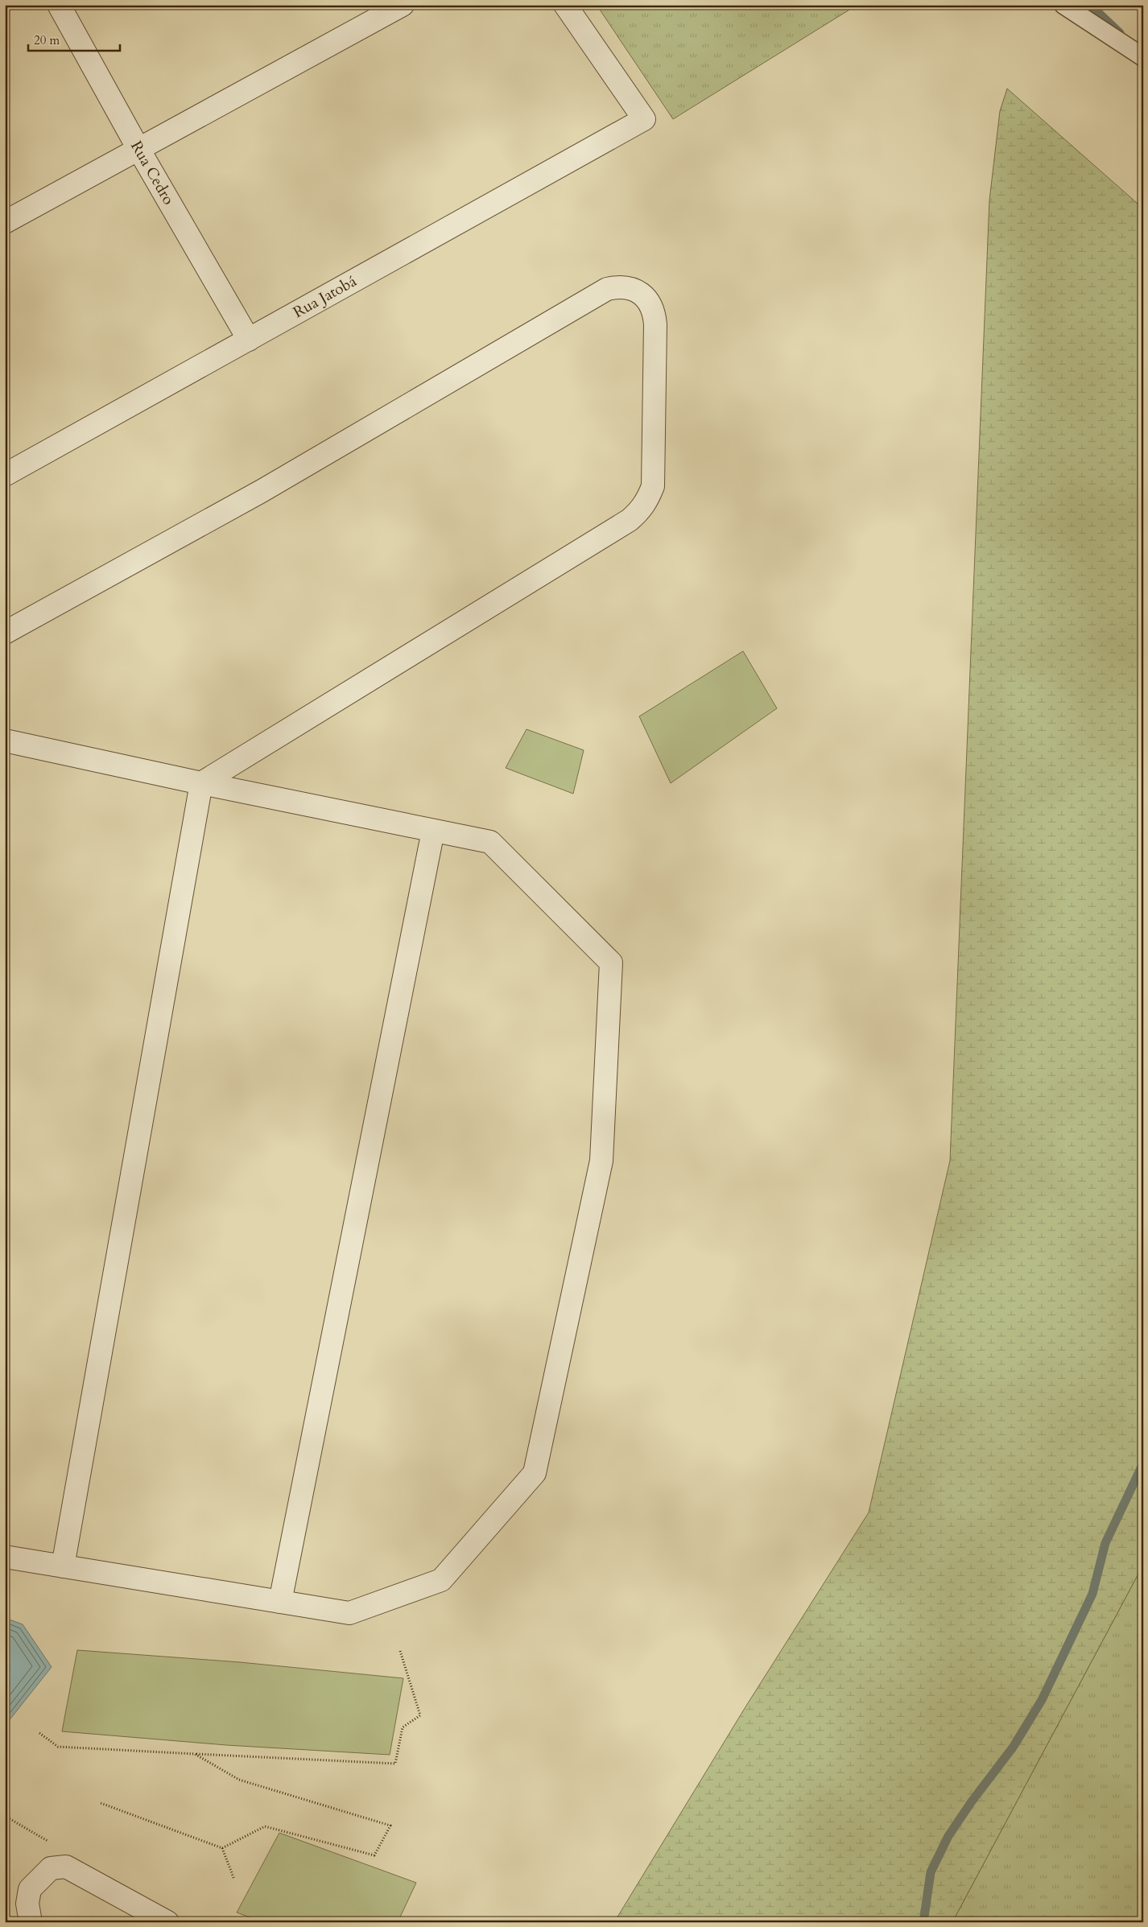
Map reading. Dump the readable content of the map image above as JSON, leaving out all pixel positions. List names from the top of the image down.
{
  "streets": {
    "street": ["Rua Cedro", "Rua Jatobá"]
  },
  "crossings": [
    ["Rua Cedro", "Rua Jatobá"]
  ],
  "scale_bar": "20 m"
}
